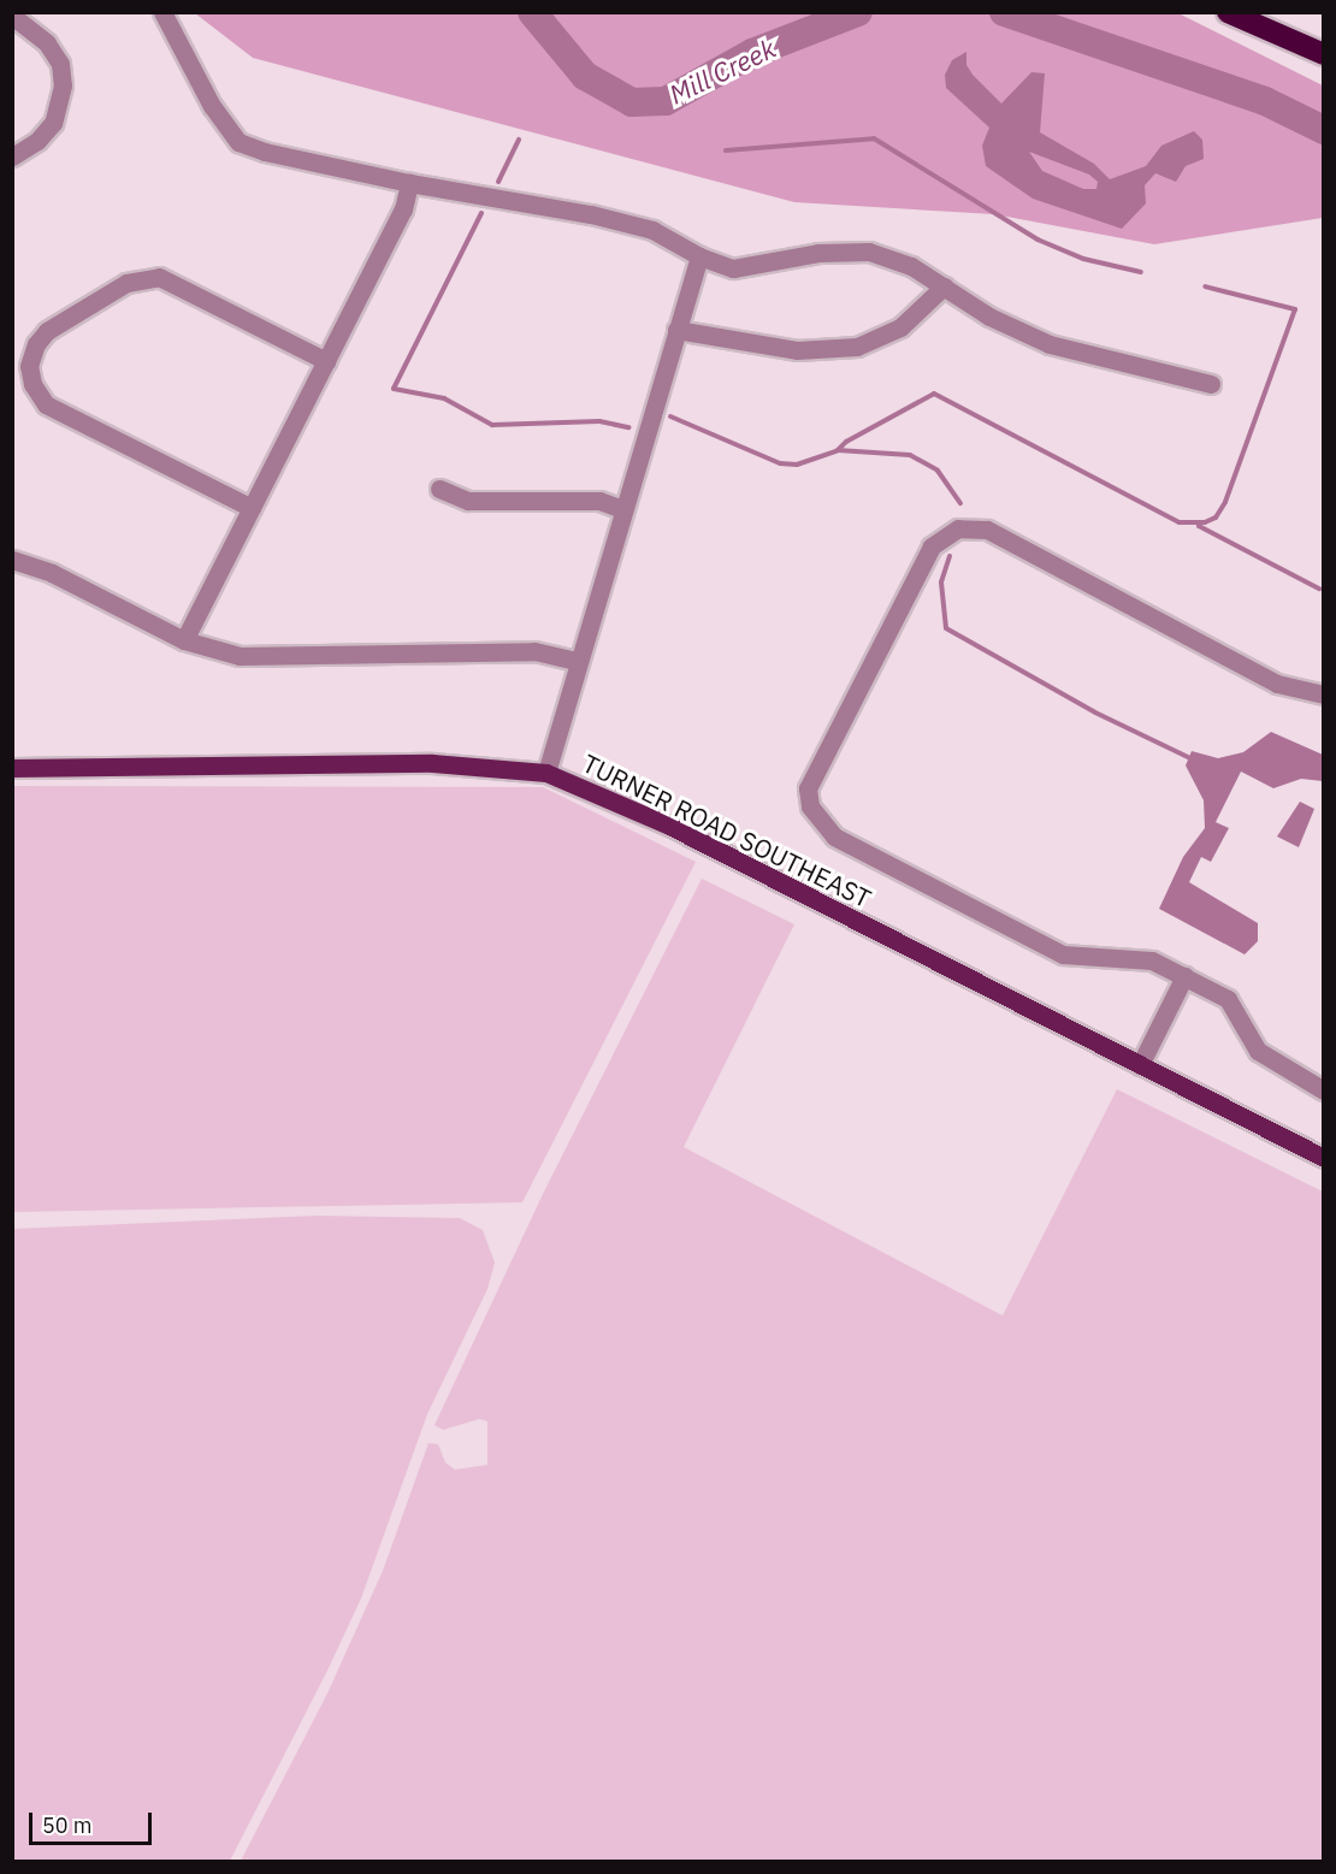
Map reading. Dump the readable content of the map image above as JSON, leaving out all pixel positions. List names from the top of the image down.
{
  "streets": {
    "main road": ["TURNER ROAD SOUTHEAST"]
  },
  "water": ["Mill Creek"],
  "scale_bar": "50 m"
}
